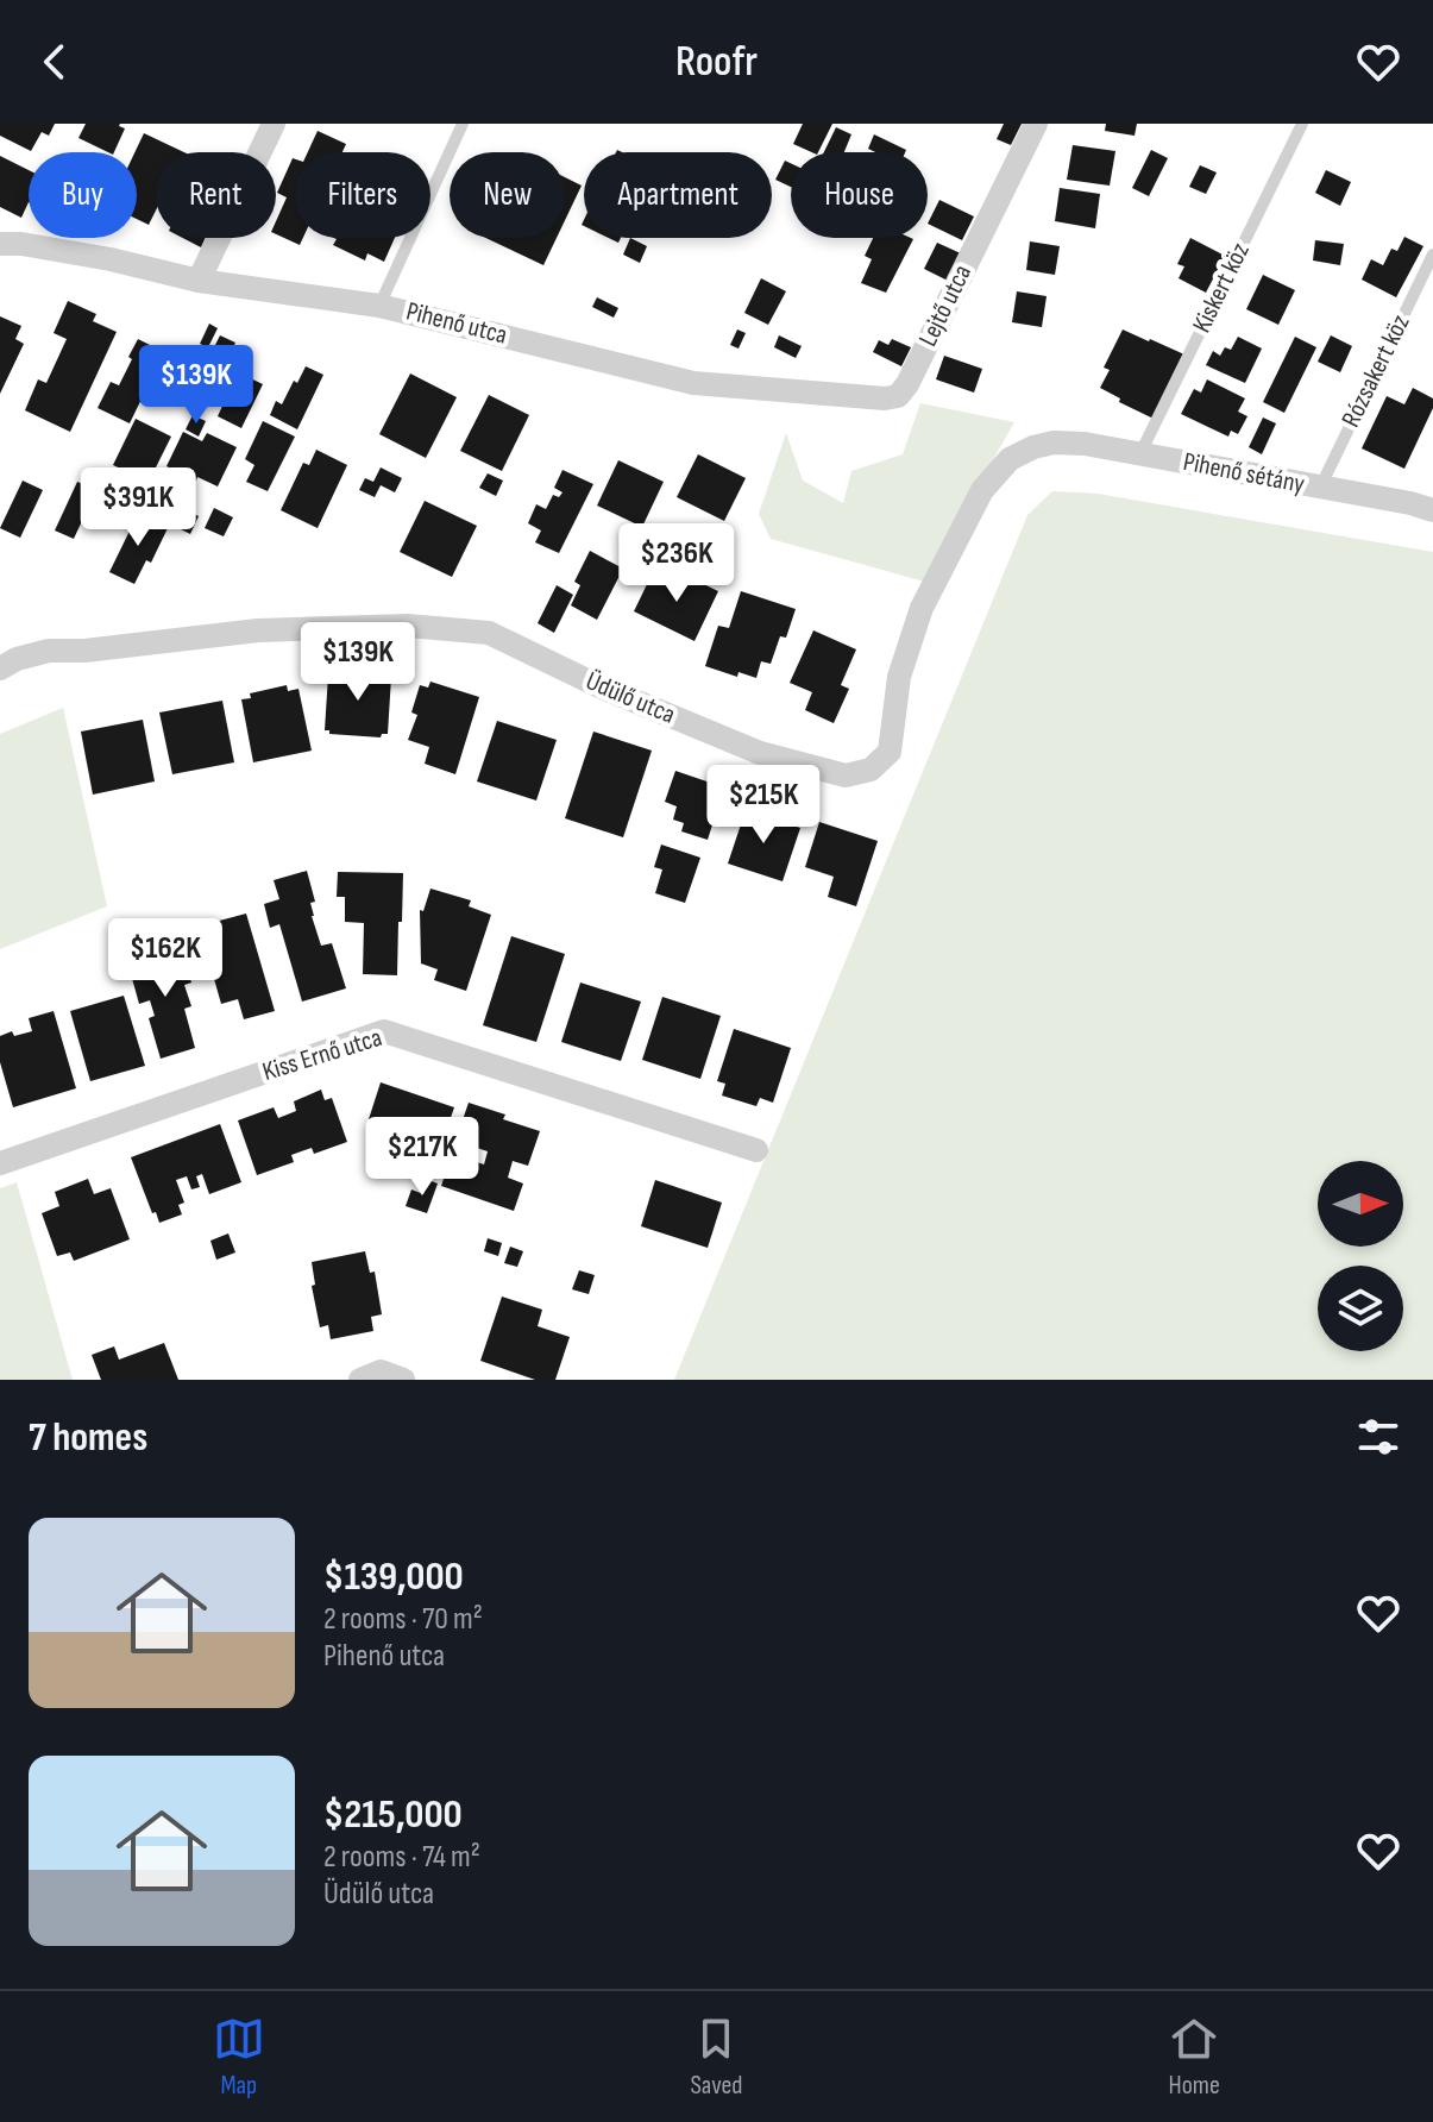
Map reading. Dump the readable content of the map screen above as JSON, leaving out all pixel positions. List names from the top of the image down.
{
  "streets": {
    "street": [
      "Lejtő utca",
      "Pihenő utca",
      "Pihenő sétány",
      "Üdülő utca",
      "Kiss Ernő utca"
    ],
    "lane": ["Kiskert köz", "Rózsakert köz"]
  },
  "crossings": [
    ["Kiskert köz", "Pihenő sétány"],
    ["Lejtő utca", "Pihenő utca"],
    ["Rózsakert köz", "Pihenő sétány"],
    ["Pihenő sétány", "Üdülő utca"]
  ],
  "north": "right",
  "page": {
    "header": "Roofr",
    "chip": [
      "Buy",
      "Rent",
      "Filters",
      "New",
      "Apartment",
      "House"
    ],
    "price": [
      "$139K",
      "$391K",
      "$236K",
      "$139K",
      "$215K",
      "$162K",
      "$217K"
    ],
    "heading": "7 homes",
    "list": [
      {
        "name": "$139,000",
        "note": "2 rooms · 70 m² · Pihenő utca"
      },
      {
        "name": "$215,000",
        "note": "2 rooms · 74 m² · Üdülő utca"
      }
    ],
    "tabs": ["Map", "Saved", "Home"]
  }
}
